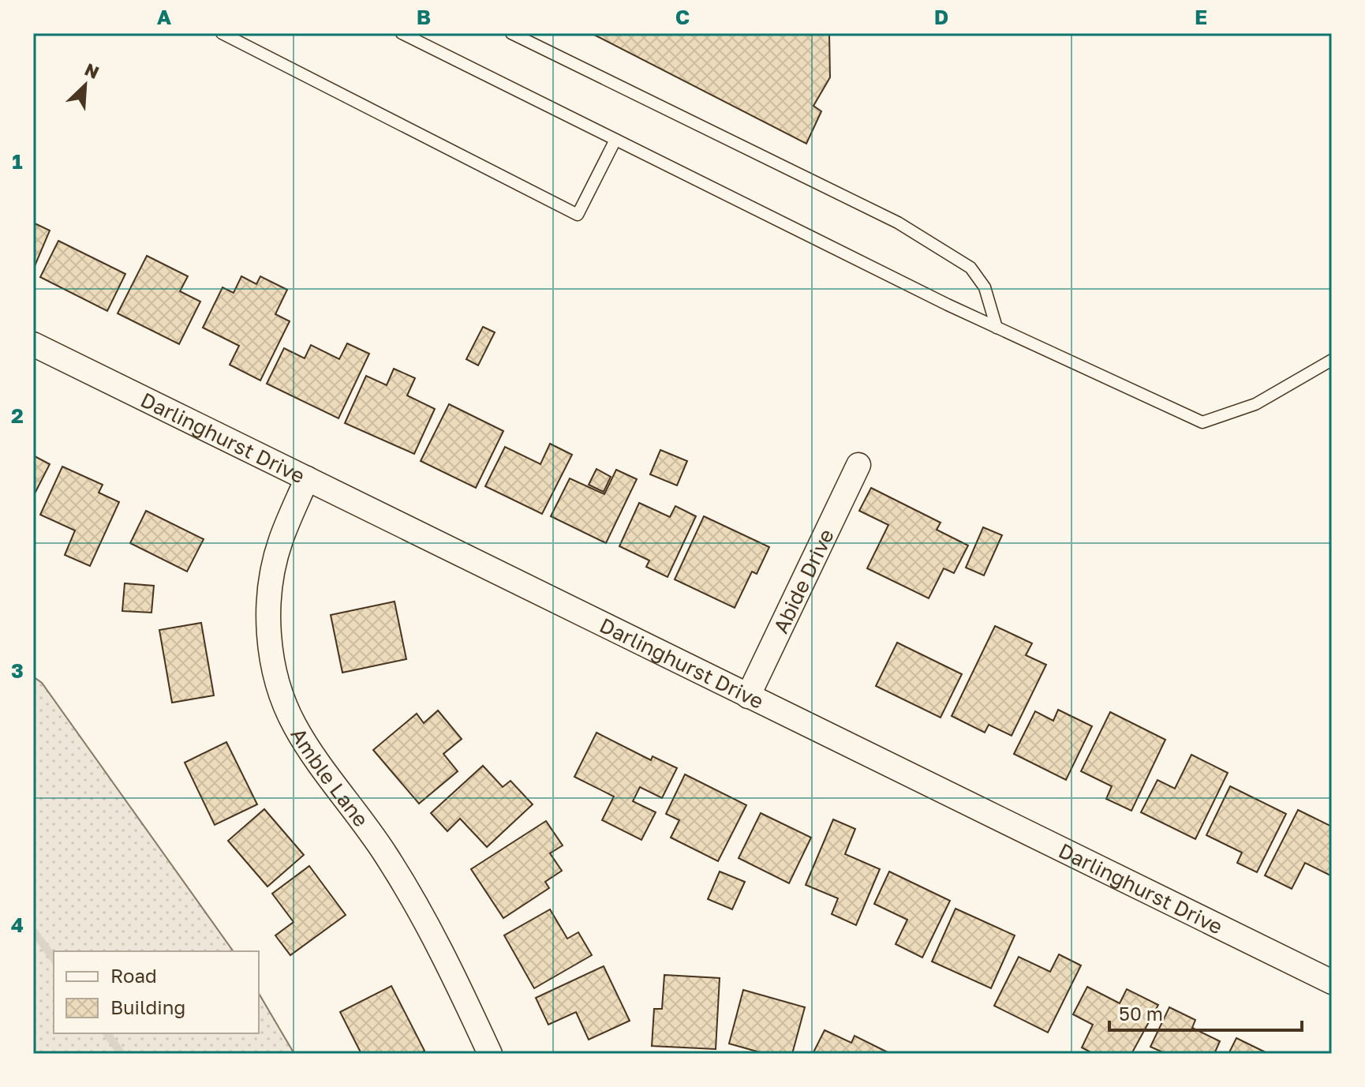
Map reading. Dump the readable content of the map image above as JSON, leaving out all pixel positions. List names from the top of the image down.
{
  "streets": {
    "street": ["Darlinghurst Drive", "Abide Drive", "Amble Lane"]
  },
  "crossings": [
    ["Darlinghurst Drive", "Abide Drive"],
    ["Darlinghurst Drive", "Amble Lane"]
  ],
  "legend": ["Road", "Building"],
  "scale_bar": "50 m",
  "north": "top right",
  "grid": {
    "columns": [
      "A",
      "B",
      "C",
      "D",
      "E"
    ],
    "rows": [
      "1",
      "2",
      "3",
      "4"
    ]
  }
}
